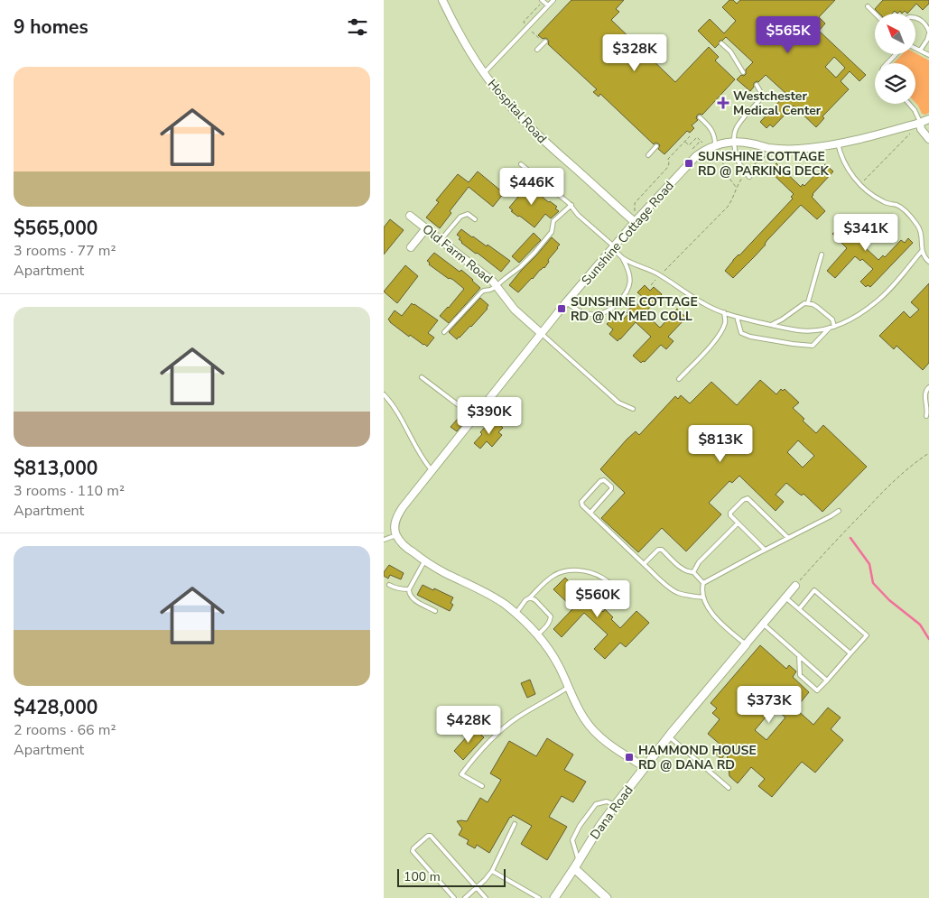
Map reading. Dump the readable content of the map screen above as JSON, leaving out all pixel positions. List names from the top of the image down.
{
  "streets": {
    "street": [
      "Hospital Road",
      "Sunshine Cottage Road",
      "Old Farm Road",
      "Dana Road"
    ]
  },
  "crossings": [
    ["Hospital Road", "Sunshine Cottage Road"],
    ["Sunshine Cottage Road", "Old Farm Road"]
  ],
  "places": {
    "health": ["Westchester Medical Center"],
    "transit": ["SUNSHINE COTTAGE RD @ PARKING DECK", "SUNSHINE COTTAGE RD @ NY MED COLL", "HAMMOND HOUSE RD @ DANA RD"]
  },
  "scale_bar": "100 m",
  "north": "top left",
  "page": {
    "heading": "9 homes",
    "price": [
      "$565K",
      "$328K",
      "$446K",
      "$341K",
      "$390K",
      "$813K",
      "$560K",
      "$373K",
      "$428K"
    ],
    "list": [
      {
        "name": "$565,000",
        "note": "3 rooms · 77 m² · Apartment"
      },
      {
        "name": "$813,000",
        "note": "3 rooms · 110 m² · Apartment"
      },
      {
        "name": "$428,000",
        "note": "2 rooms · 66 m² · Apartment"
      }
    ],
    "scale": "100 m"
  }
}
